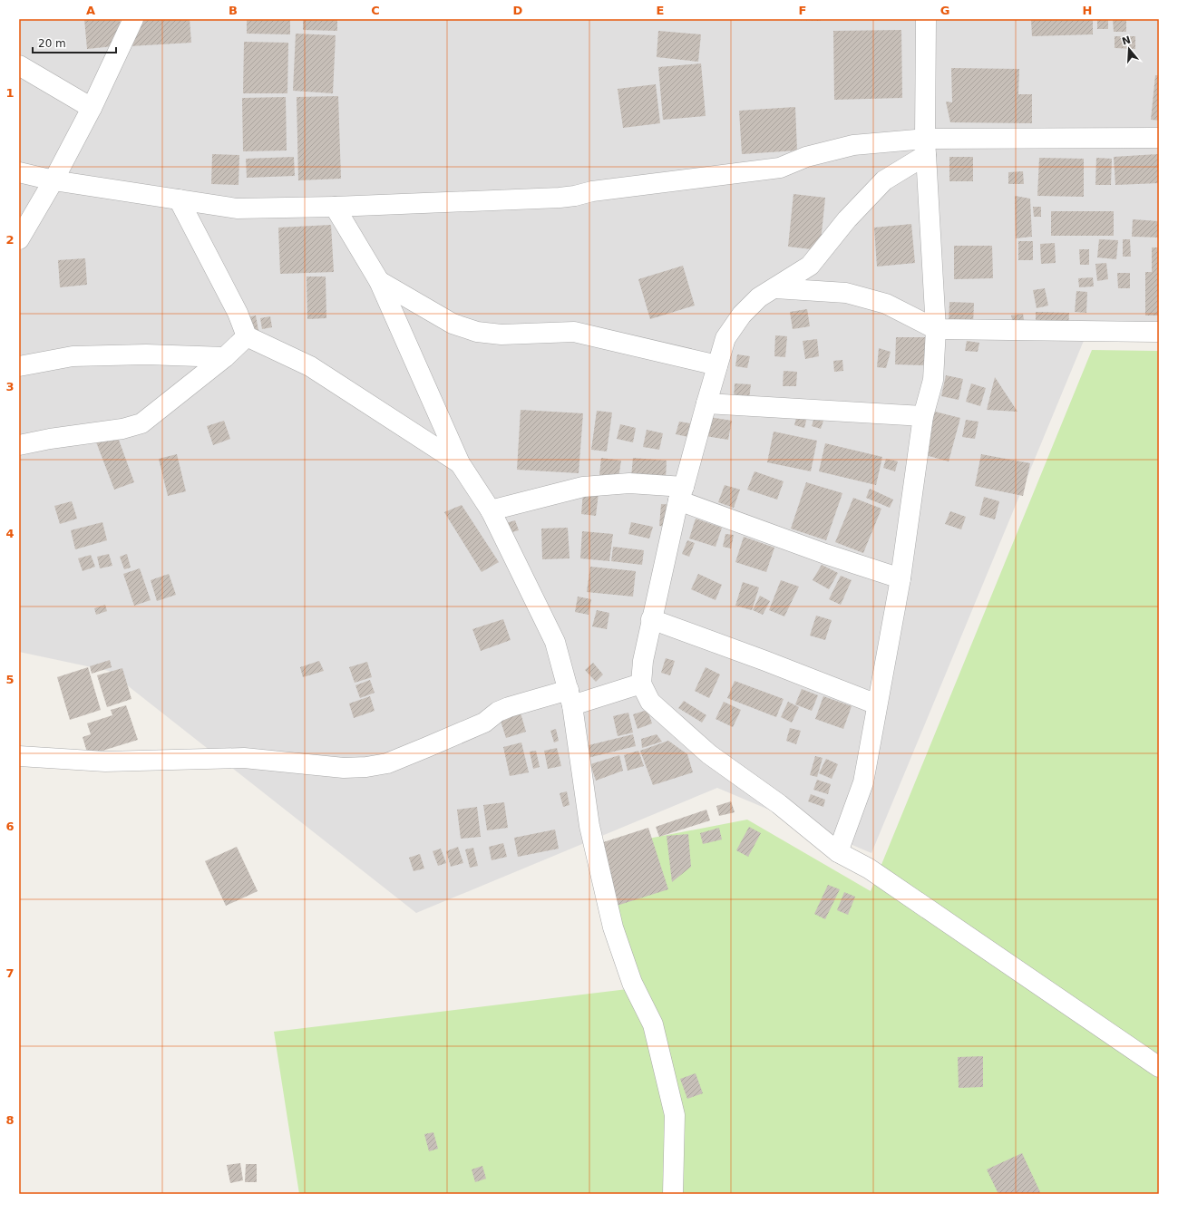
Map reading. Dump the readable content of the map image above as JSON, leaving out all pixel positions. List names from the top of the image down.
{
  "scale_bar": "20 m",
  "north": "top",
  "grid": {
    "columns": [
      "A",
      "B",
      "C",
      "D",
      "E",
      "F",
      "G",
      "H"
    ],
    "rows": [
      "1",
      "2",
      "3",
      "4",
      "5",
      "6",
      "7",
      "8"
    ]
  }
}
